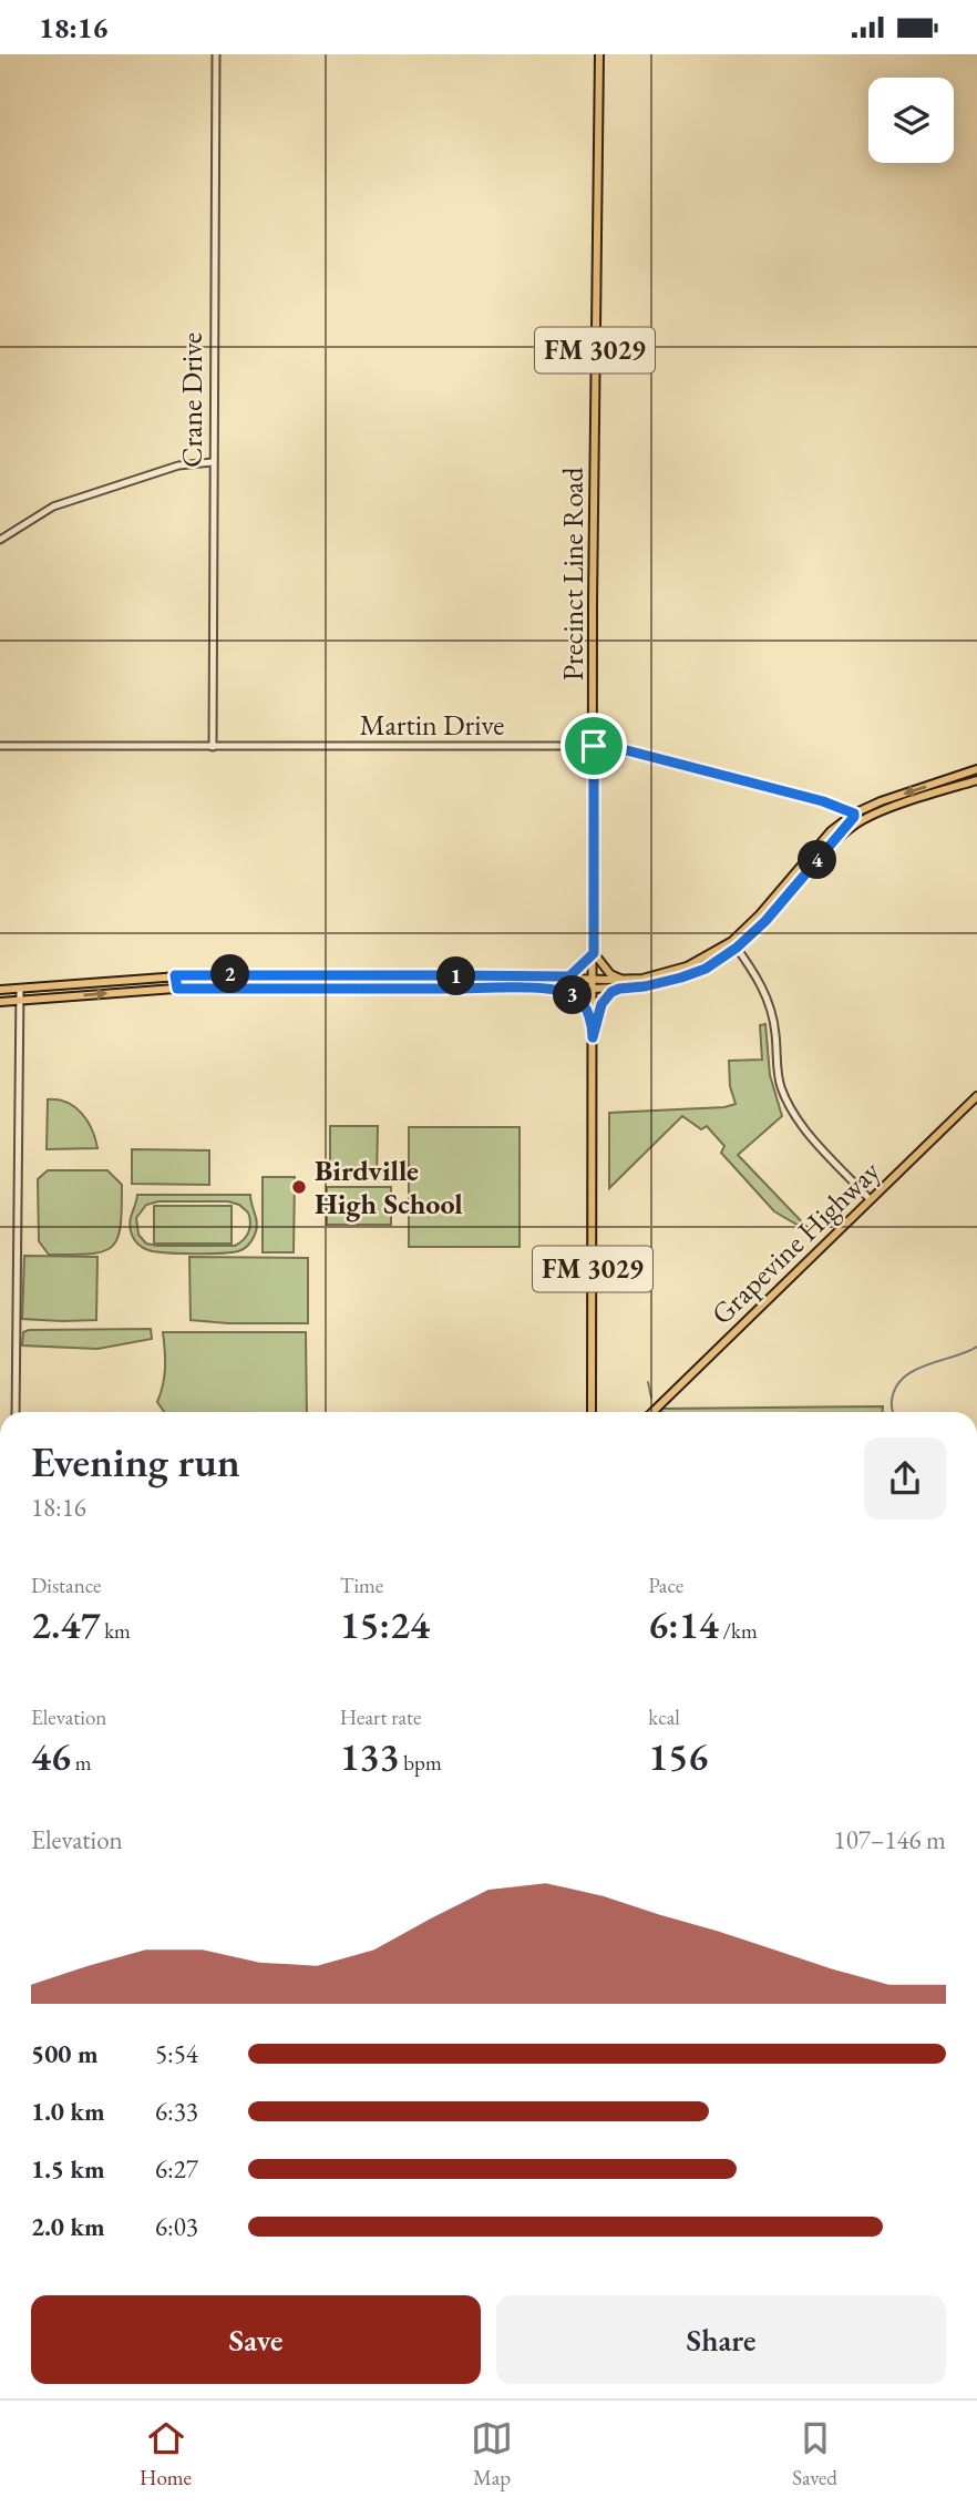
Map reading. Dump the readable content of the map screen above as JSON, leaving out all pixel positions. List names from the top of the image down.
{
  "streets": {
    "main road": ["FM 3029", "Precinct Line Road", "Grapevine Highway"],
    "street": ["Crane Drive", "Martin Drive"]
  },
  "crossings": [
    ["Crane Drive", "Martin Drive"],
    ["Precinct Line Road", "Martin Drive"]
  ],
  "places": ["Birdville High School"],
  "page": {
    "status": "18:16",
    "pins": [
      "4",
      "2",
      "1",
      "3"
    ],
    "heading": ["Evening run", "18:16"],
    "stats": [
      ["Distance", "2.47 km"],
      ["Time", "15:24"],
      ["Pace", "6:14 /km"],
      ["Elevation", "46 m"],
      ["Heart rate", "133 bpm"],
      ["kcal", "156"]
    ],
    "chart": ["Elevation", "107–146 m"],
    "list": [
      {
        "name": "500 m",
        "note": "5:54"
      },
      {
        "name": "1.0 km",
        "note": "6:33"
      },
      {
        "name": "1.5 km",
        "note": "6:27"
      },
      {
        "name": "2.0 km",
        "note": "6:03"
      }
    ],
    "buttons": ["Save", "Share"],
    "tabs": ["Home", "Map", "Saved"]
  }
}
